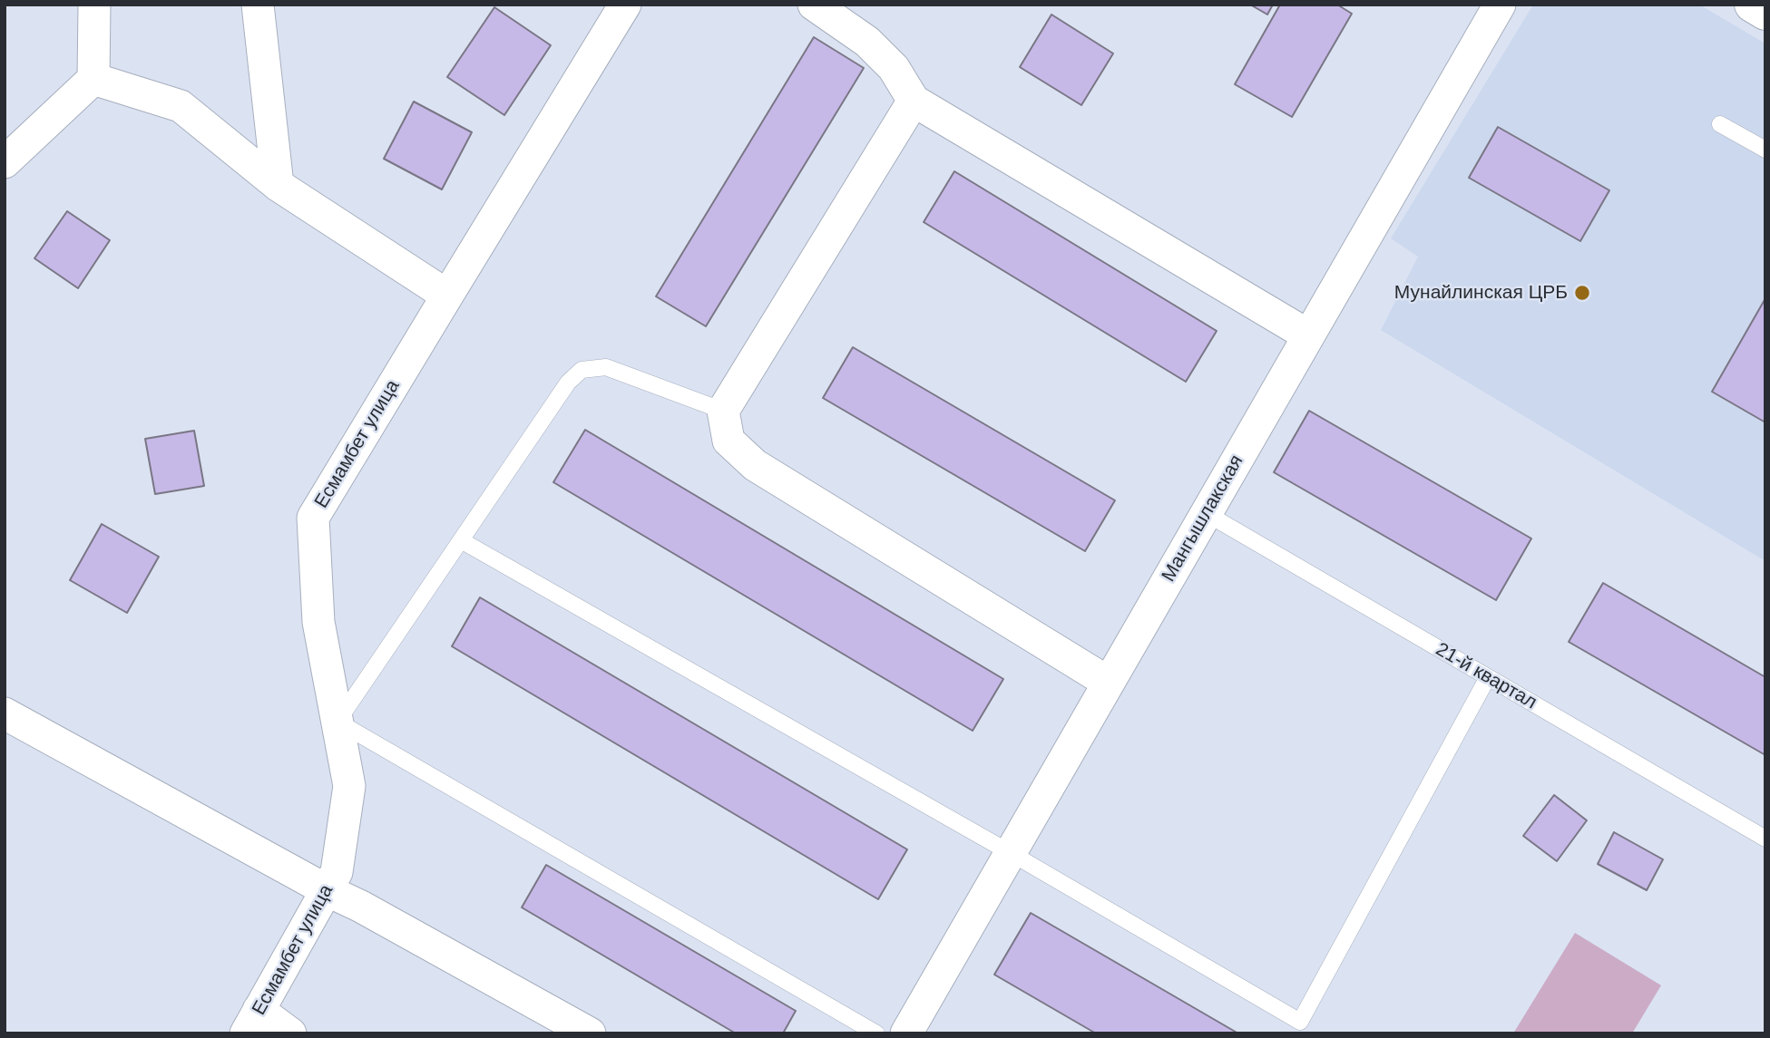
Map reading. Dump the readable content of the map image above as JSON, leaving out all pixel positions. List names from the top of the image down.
{
  "streets": {
    "street": ["Есмамбет улица", "Мангышлакская"],
    "lane": ["21-й квартал"]
  },
  "crossings": [
    ["Мангышлакская", "21-й квартал"]
  ],
  "places": ["Мунайлинская ЦРБ"]
}
